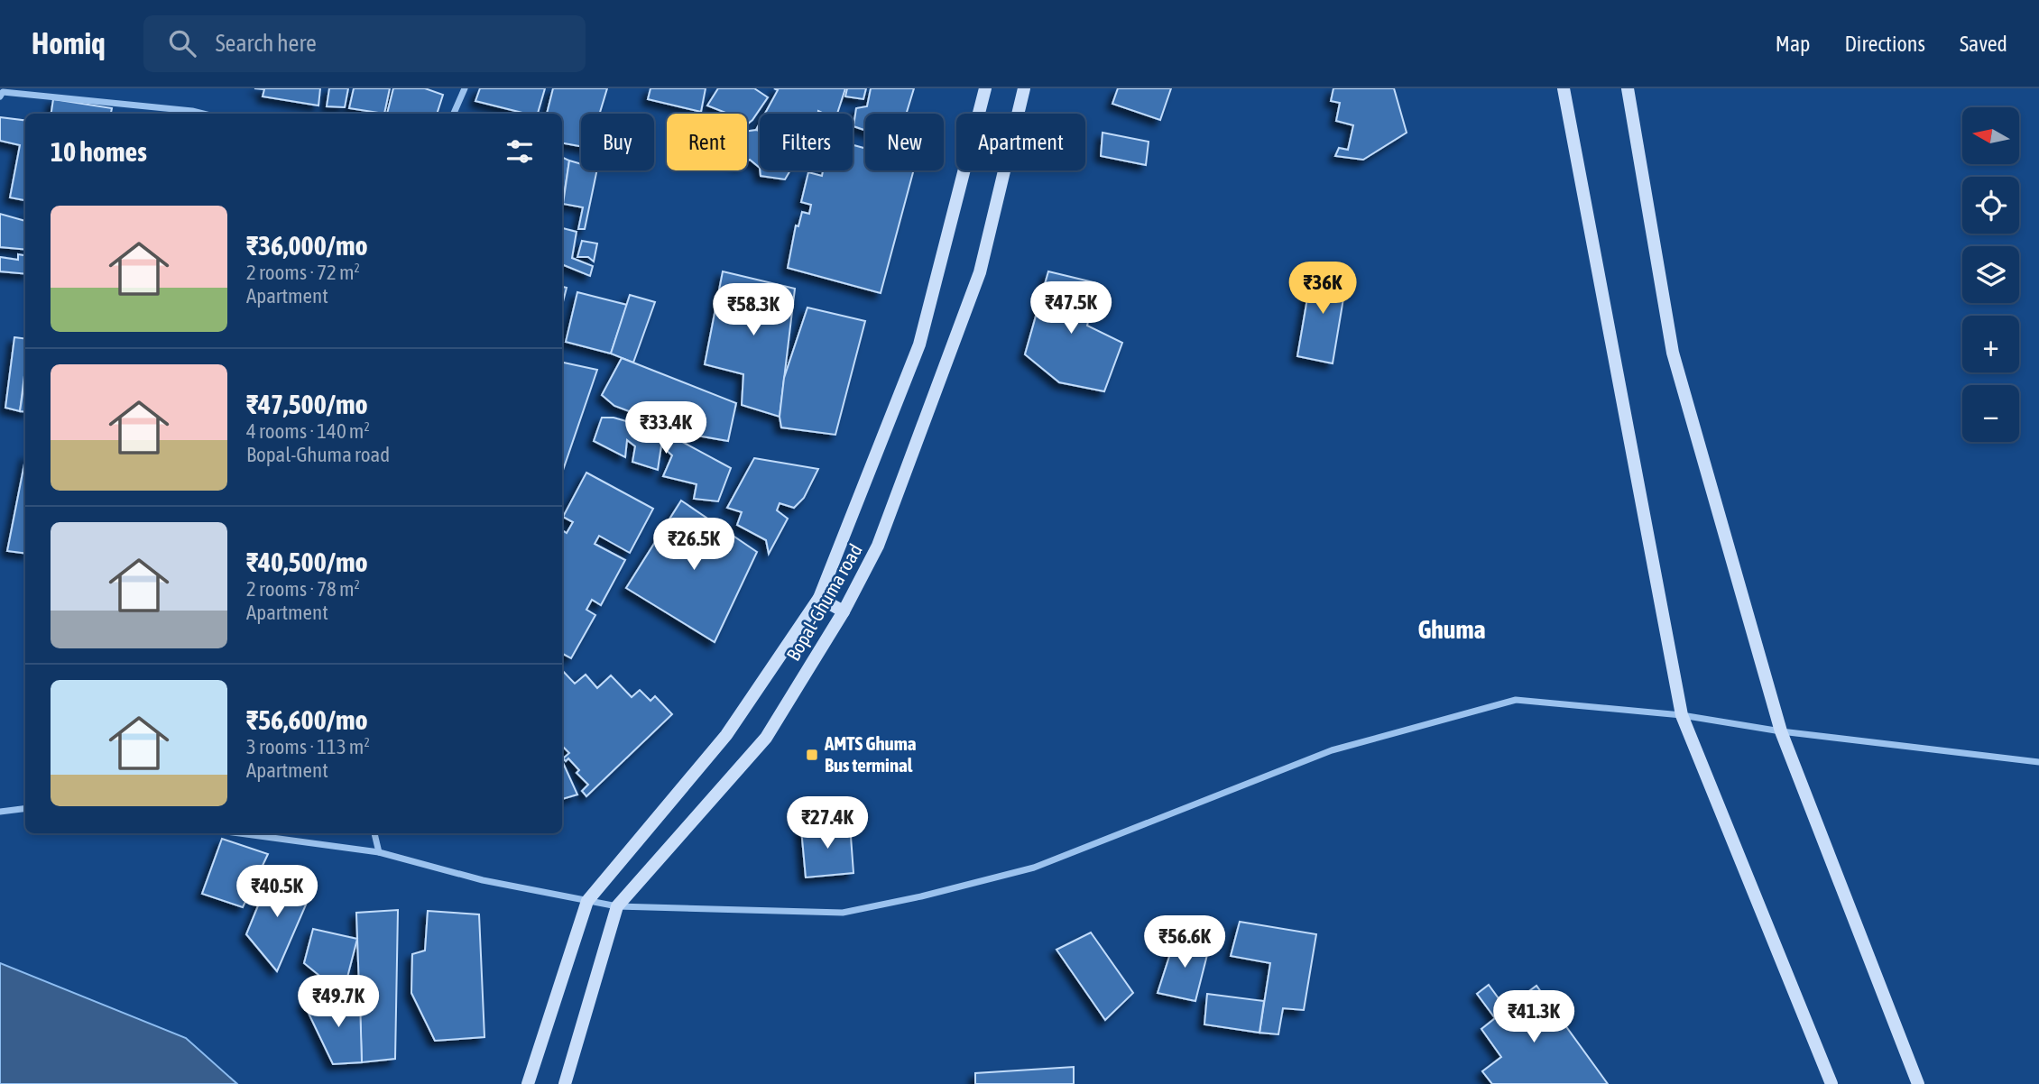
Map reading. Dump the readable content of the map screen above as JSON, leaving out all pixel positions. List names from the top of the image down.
{
  "streets": {
    "street": ["Bopal-Ghuma road"]
  },
  "districts": ["Ghuma"],
  "places": {
    "transit": ["AMTS Ghuma Bus terminal"]
  },
  "north": "left",
  "page": {
    "header": "Homiq",
    "search": "Search here",
    "nav": ["Map", "Directions", "Saved"],
    "map_buttons": ["+", "−"],
    "chip": [
      "Buy",
      "Rent",
      "Filters",
      "New",
      "Apartment"
    ],
    "heading": "10 homes",
    "list": [
      {
        "name": "₹36,000/mo",
        "note": "2 rooms · 72 m² · Apartment"
      },
      {
        "name": "₹47,500/mo",
        "note": "4 rooms · 140 m² · Bopal-Ghuma road"
      },
      {
        "name": "₹40,500/mo",
        "note": "2 rooms · 78 m² · Apartment"
      },
      {
        "name": "₹56,600/mo",
        "note": "3 rooms · 113 m² · Apartment"
      }
    ],
    "price": [
      "₹36K",
      "₹47.5K",
      "₹58.3K",
      "₹33.4K",
      "₹26.5K",
      "₹27.4K",
      "₹40.5K",
      "₹56.6K",
      "₹49.7K",
      "₹41.3K"
    ]
  }
}
